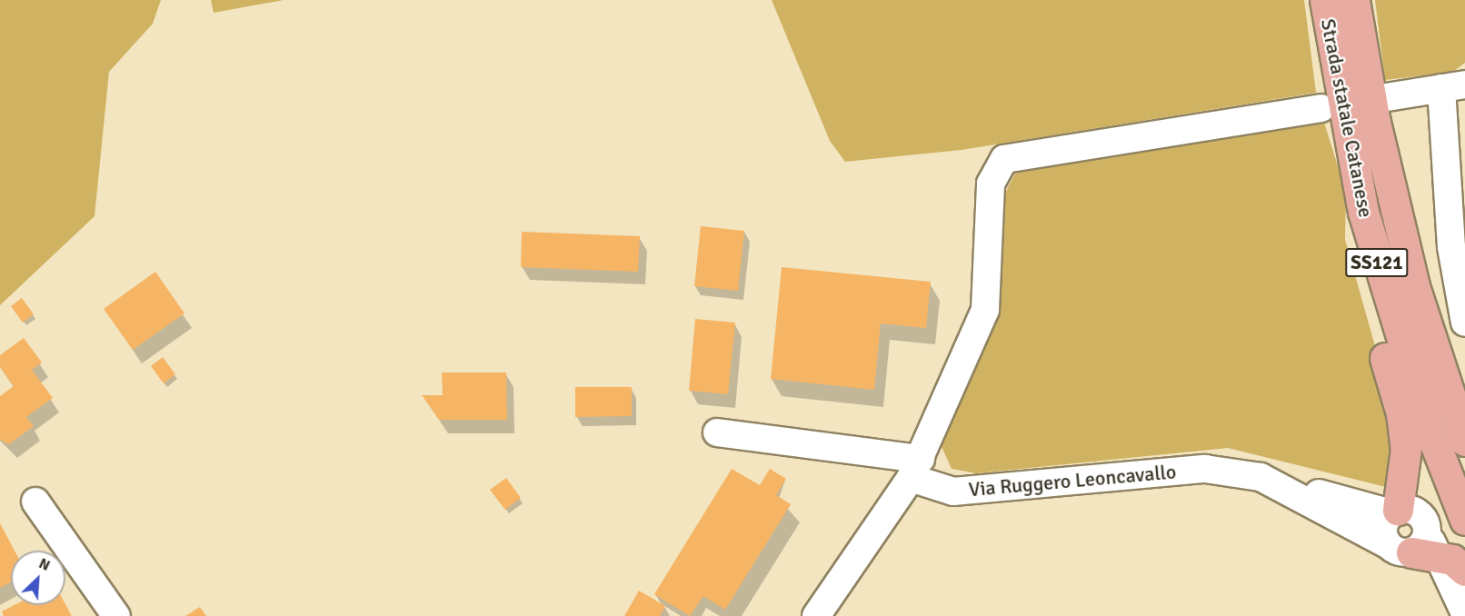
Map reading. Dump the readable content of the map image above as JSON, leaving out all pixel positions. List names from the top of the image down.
{
  "streets": {
    "main road": ["Strada statale Catanese", "SS121"],
    "street": ["Via Ruggero Leoncavallo"]
  },
  "north": "top right"
}
